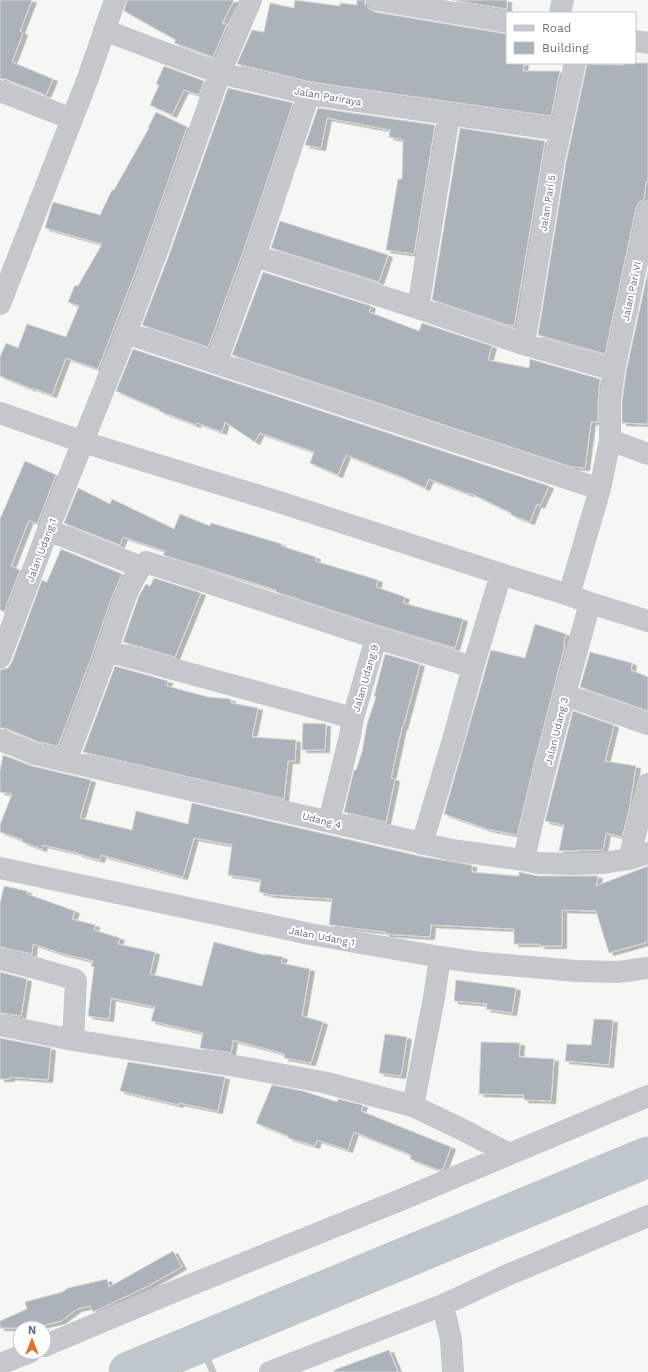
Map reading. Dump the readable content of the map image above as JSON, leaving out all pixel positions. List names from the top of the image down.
{
  "streets": {
    "street": [
      "Jalan Pariraya",
      "Jalan Pari 5",
      "Jalan Pari VI",
      "Jalan Udang 1",
      "Jalan Udang 9",
      "Jalan Udang 3",
      "Udang 4"
    ]
  },
  "crossings": [
    ["Jalan Pariraya", "Jalan Pari 5"],
    ["Jalan Pariraya", "Jalan Udang 1"],
    ["Jalan Udang 9", "Udang 4"],
    ["Jalan Udang 3", "Udang 4"]
  ],
  "legend": ["Road", "Building"],
  "north": "top"
}
